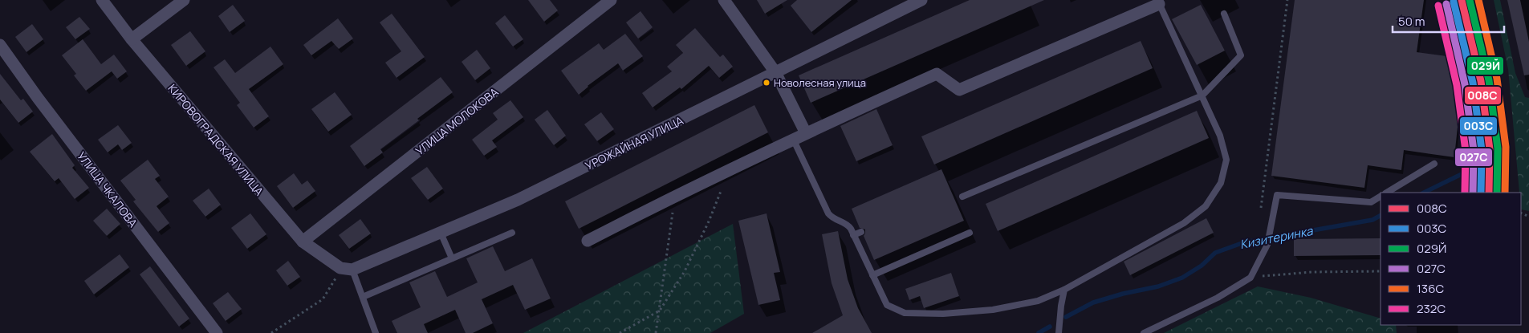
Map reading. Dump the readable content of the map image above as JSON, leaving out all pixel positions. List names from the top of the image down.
{
  "streets": {
    "street": [
      "УЛИЦА МОЛОКОВА",
      "КИРОВОГРАДСКАЯ УЛИЦА",
      "УРОЖАЙНАЯ УЛИЦА",
      "УЛИЦА ЧКАЛОВА"
    ]
  },
  "crossings": [
    ["УЛИЦА МОЛОКОВА", "КИРОВОГРАДСКАЯ УЛИЦА"],
    ["КИРОВОГРАДСКАЯ УЛИЦА", "УРОЖАЙНАЯ УЛИЦА"]
  ],
  "water": ["Кизитеринка"],
  "places": ["Новолесная улица"],
  "lines": [
    "transit line 008С",
    "transit line 029Й",
    "transit line 136С",
    "transit line 003С",
    "transit line 027С",
    "transit line 232C"
  ],
  "legend": [
    "008С",
    "003С",
    "029Й",
    "027С",
    "136С",
    "232C"
  ],
  "scale_bar": "50 m"
}
